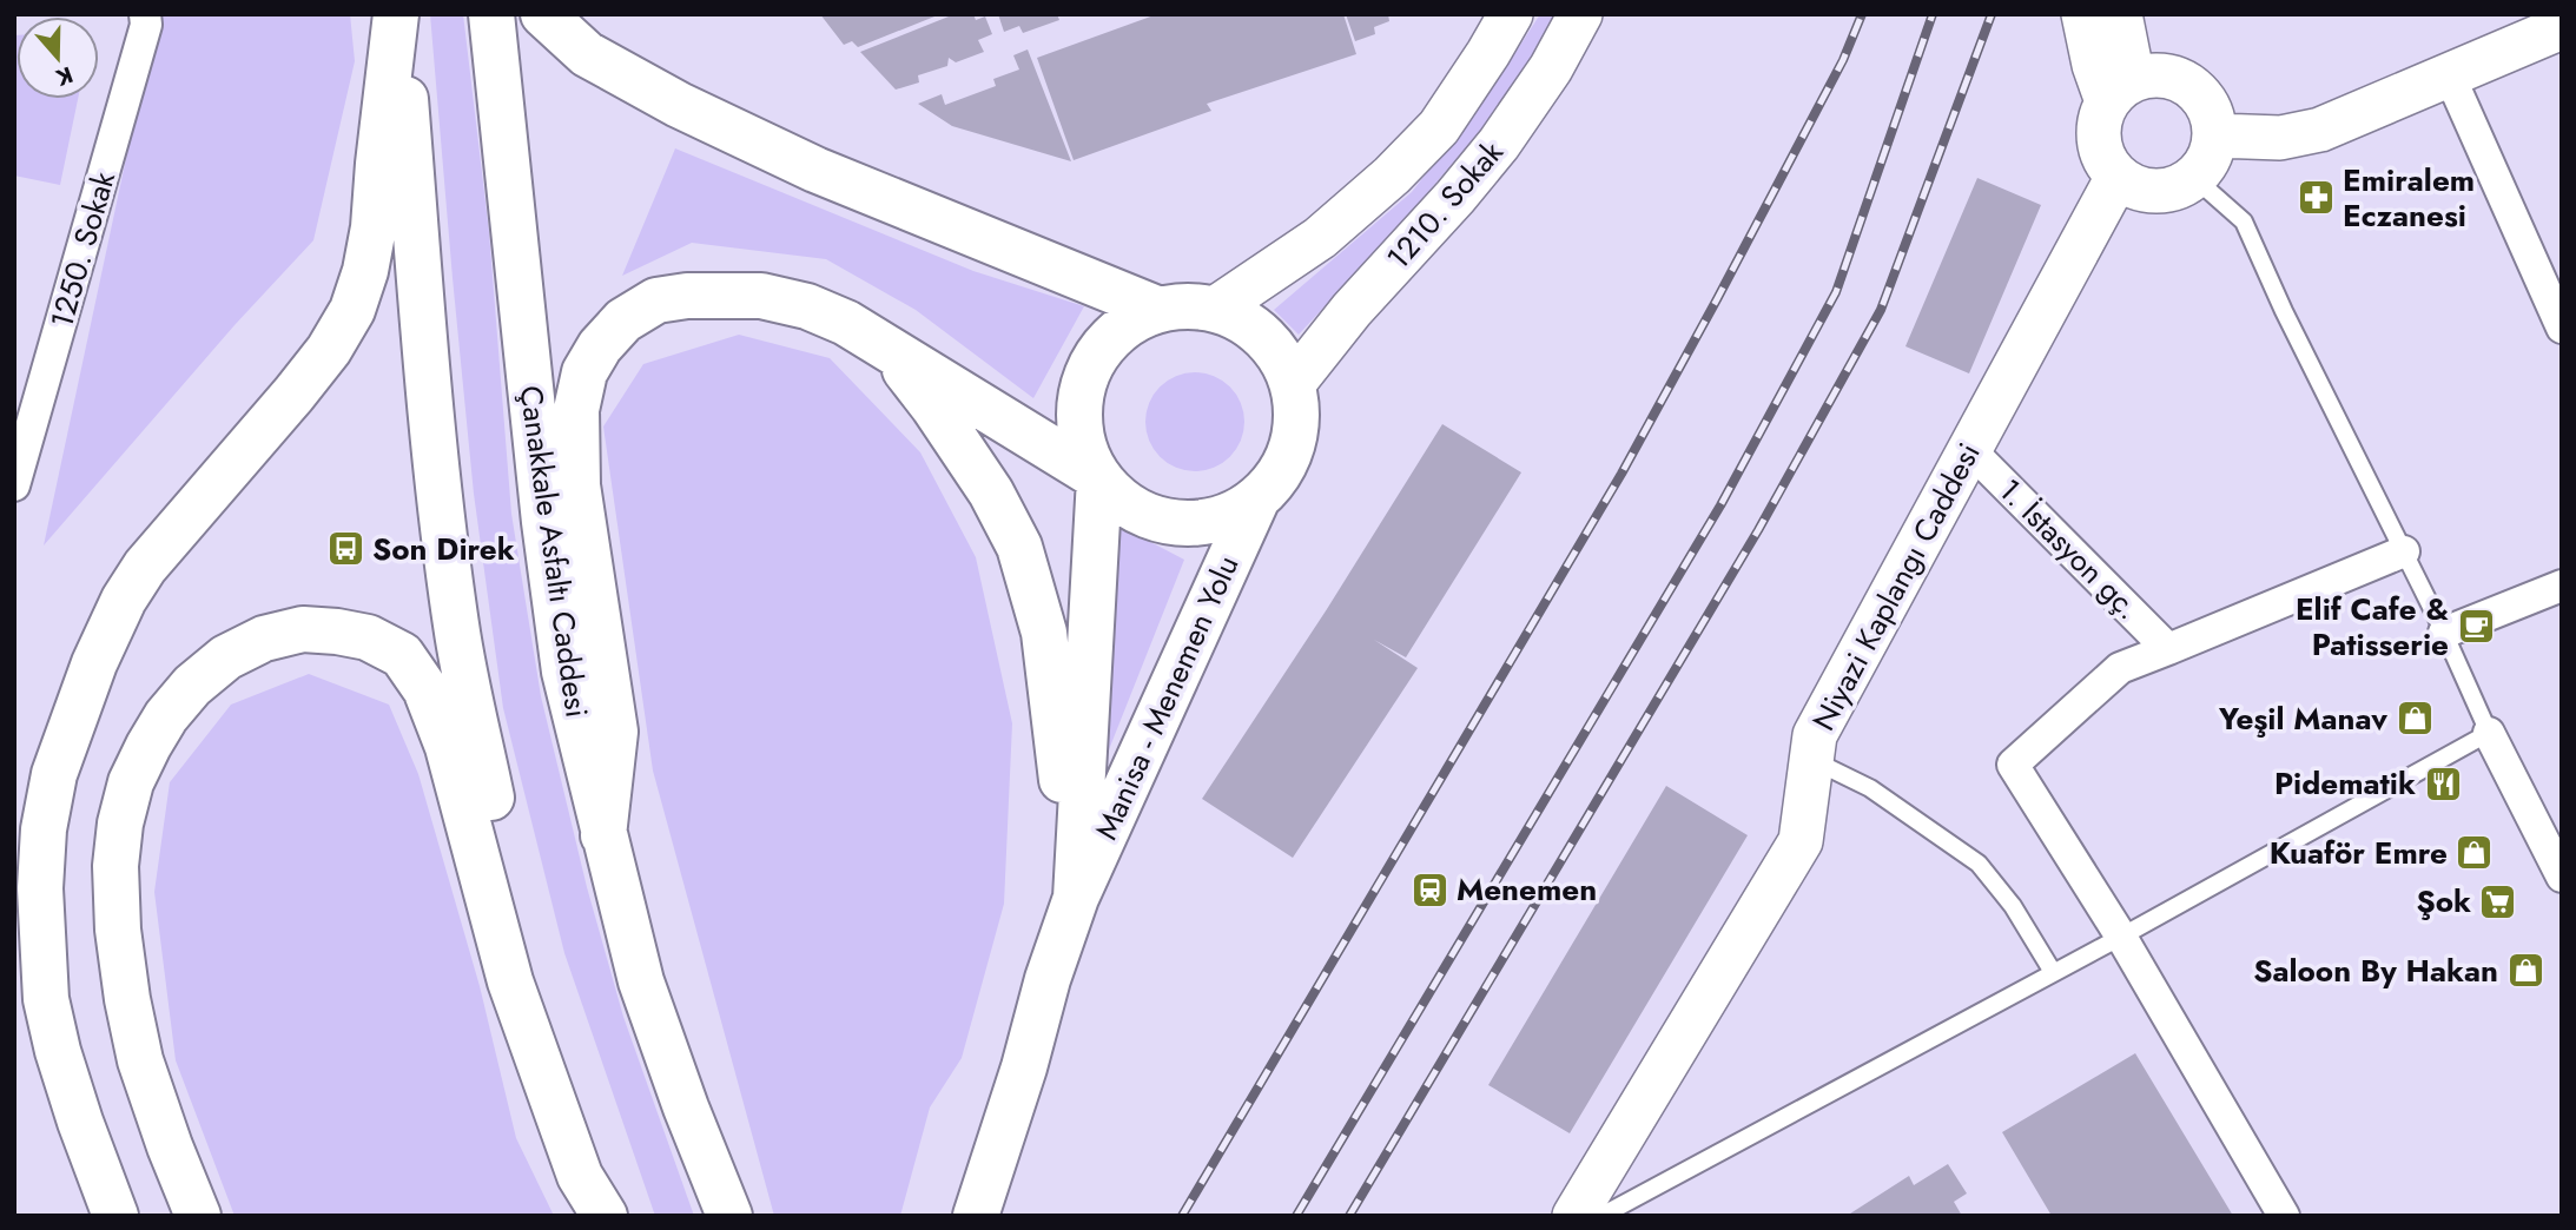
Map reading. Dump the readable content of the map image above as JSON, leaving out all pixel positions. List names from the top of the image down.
{
  "streets": {
    "highway": ["Çanakkale Asfaltı Caddesi", "Manisa - Menemen Yolu"],
    "street": [
      "1210. Sokak",
      "1250. Sokak",
      "1. İstasyon gç.",
      "Niyazi Kaplangı Caddesi"
    ]
  },
  "crossings": [
    ["1210. Sokak", "Manisa - Menemen Yolu"],
    ["1. İstasyon gç.", "Niyazi Kaplangı Caddesi"]
  ],
  "places": {
    "pharmacy": ["Emiralem Eczanesi"],
    "bus stop": ["Son Direk"],
    "cafe": ["Elif Cafe & Patisserie"],
    "shop": ["Yeşil Manav", "Kuaför Emre", "Saloon By Hakan"],
    "restaurant": ["Pidematik"],
    "station": ["Menemen"],
    "supermarket": ["Şok"]
  },
  "north": "bottom"
}
